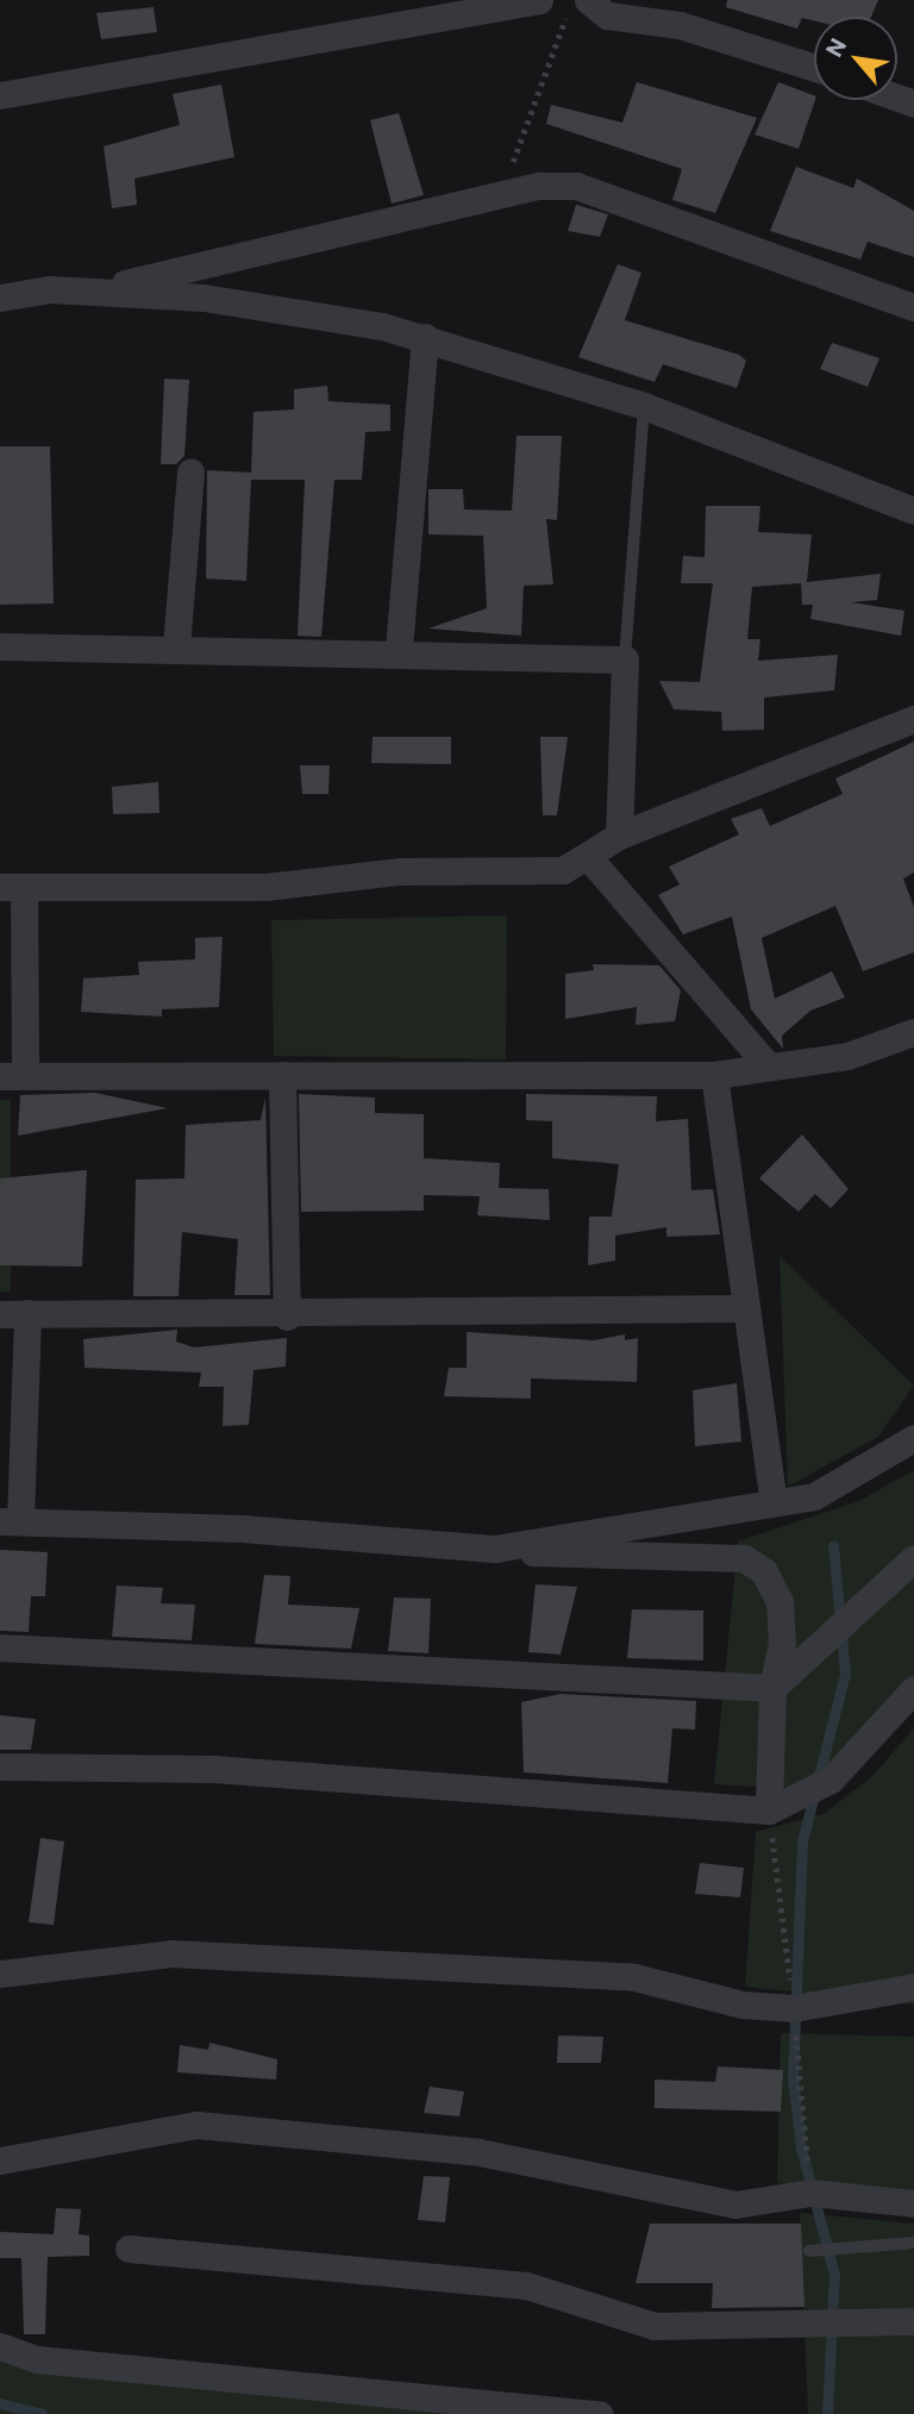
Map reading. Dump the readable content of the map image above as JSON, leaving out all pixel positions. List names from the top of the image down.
{
  "north": "top left"
}
